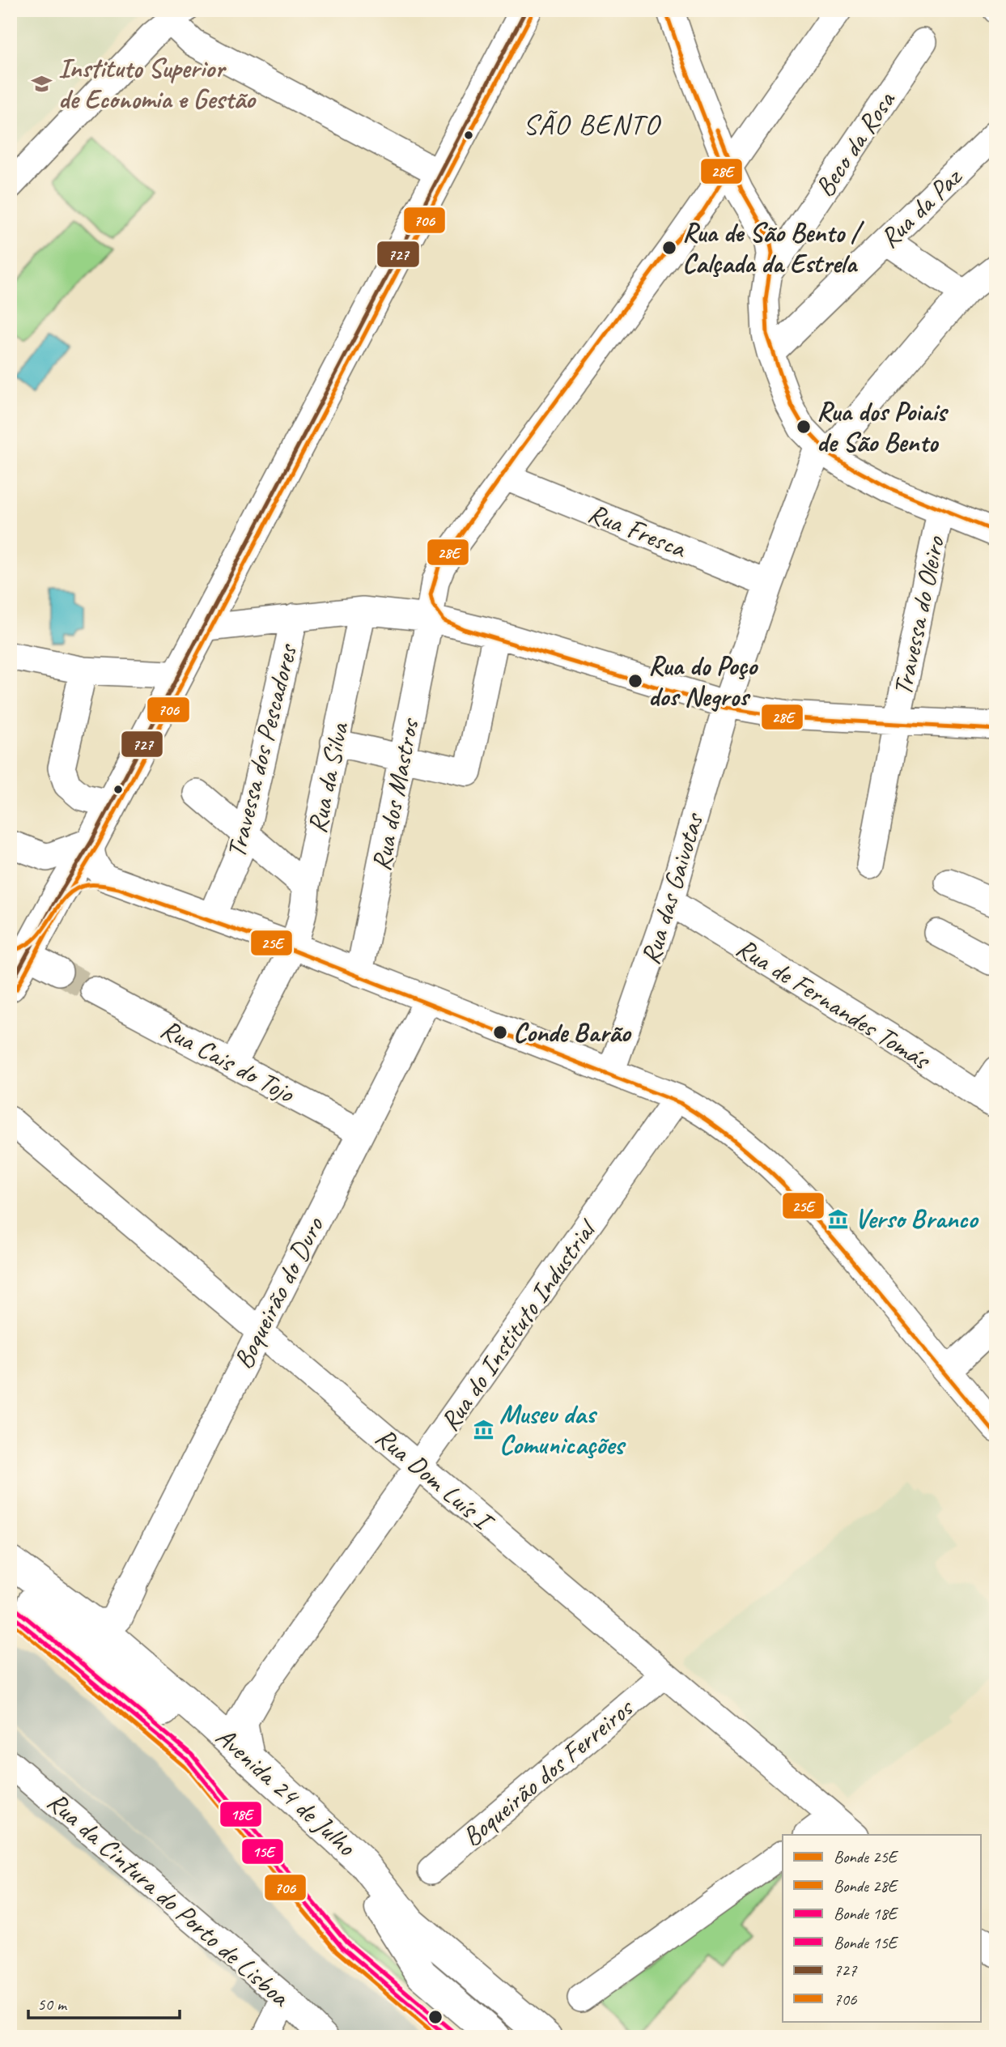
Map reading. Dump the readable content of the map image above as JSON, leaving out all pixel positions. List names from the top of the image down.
{
  "streets": {
    "main road": ["Avenida 24 de Julho"],
    "street": [
      "Beco da Rosa",
      "Rua da Paz",
      "Rua Fresca",
      "Travessa do Oleiro",
      "Travessa dos Pescadores",
      "Rua da Silva",
      "Rua dos Mastros",
      "Rua das Gaivotas",
      "Rua de Fernandes Tomás",
      "Rua Cais do Tojo",
      "Boqueirão do Duro",
      "Rua do Instituto Industrial",
      "Rua Dom Luís I",
      "Boqueirão dos Ferreiros",
      "Rua da Cintura do Porto de Lisboa"
    ]
  },
  "crossings": [
    ["Rua Fresca", "Rua dos Mastros"],
    ["Rua Fresca", "Rua das Gaivotas"],
    ["Rua da Silva", "Rua Cais do Tojo"],
    ["Rua das Gaivotas", "Rua de Fernandes Tomás"],
    ["Rua Cais do Tojo", "Boqueirão do Duro"],
    ["Boqueirão do Duro", "Rua Dom Luís I"],
    ["Rua do Instituto Industrial", "Rua Dom Luís I"],
    ["Rua Dom Luís I", "Boqueirão dos Ferreiros"]
  ],
  "districts": ["SÃO BENTO"],
  "places": {
    "school or university": ["Instituto Superior de Economia e Gestão"],
    "other": [
      "Rua de São Bento / Calçada da Estrela",
      "Rua dos Poiais de São Bento",
      "Rua do Poço dos Negros",
      "Conde Barão"
    ],
    "museum": ["Verso Branco", "Museu das Comunicações"]
  },
  "lines": [
    "tram line 28E",
    "transit line 727",
    "transit line 706",
    "tram line 25E",
    "tram line 18E",
    "tram line 15E"
  ],
  "legend": [
    "Bonde 25E",
    "Bonde 28E",
    "Bonde 18E",
    "Bonde 15E",
    "727",
    "706"
  ],
  "scale_bar": "50 m"
}
